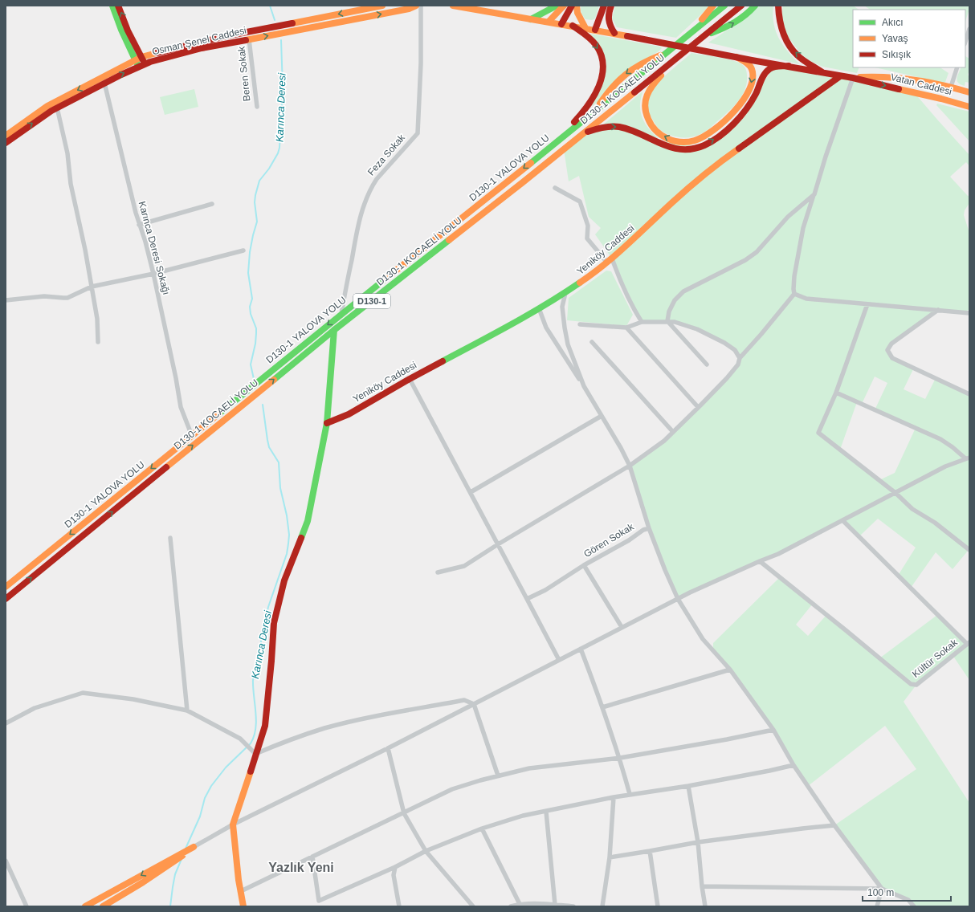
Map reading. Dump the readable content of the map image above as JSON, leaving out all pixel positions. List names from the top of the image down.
{
  "streets": {
    "main road": [
      "Osman Şenel Caddesi",
      "Vatan Caddesi",
      "D130-1 KOCAELİ YOLU",
      "D130-1 YALOVA YOLU",
      "Yeniköy Caddesi",
      "D130-1"
    ],
    "street": [
      "Beren Sokak",
      "Feza Sokak",
      "Karınca Deresi Sokağı",
      "Gören Sokak",
      "Kültür Sokak"
    ]
  },
  "crossings": [
    ["Osman Şenel Caddesi", "Beren Sokak"],
    ["Osman Şenel Caddesi", "Karınca Deresi Sokağı"],
    ["Feza Sokak", "D130-1 YALOVA YOLU"],
    ["D130-1 YALOVA YOLU", "Karınca Deresi Sokağı"]
  ],
  "one_way": ["D130-1 KOCAELİ YOLU", "D130-1 YALOVA YOLU"],
  "districts": ["Yazlık Yeni"],
  "water": ["Karınca Deresi"],
  "legend": ["Akıcı", "Yavaş", "Sıkışık"],
  "scale_bar": "100 m"
}
